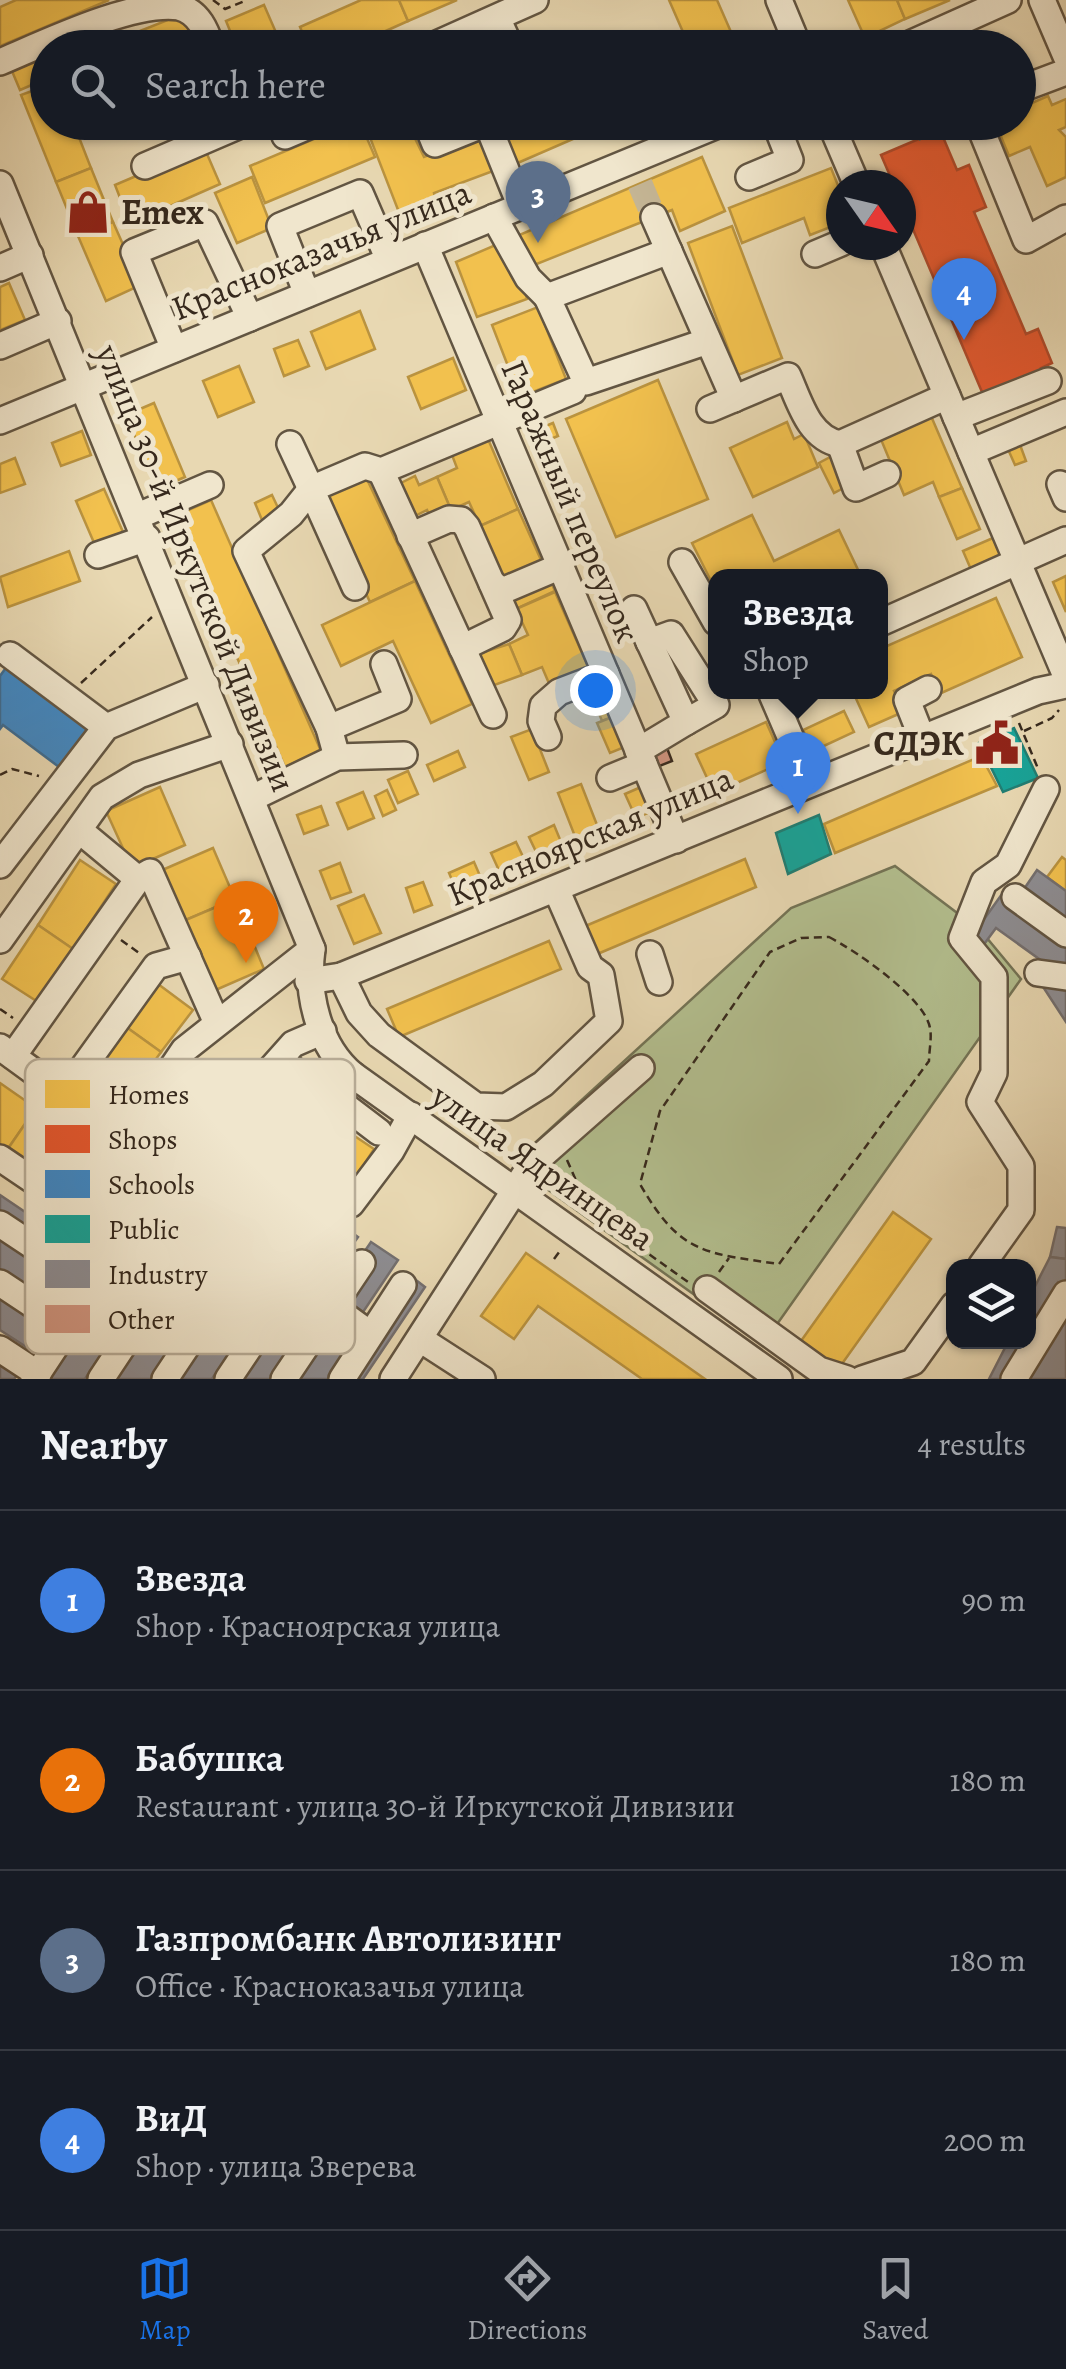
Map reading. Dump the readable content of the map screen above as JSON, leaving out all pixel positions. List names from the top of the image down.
{
  "streets": {
    "street": [
      "Красноказачья улица",
      "Гаражный переулок",
      "улица 30-й Иркутской Дивизии",
      "Красноярская улица",
      "улица Ядринцева"
    ]
  },
  "crossings": [
    ["Красноказачья улица", "Гаражный переулок"],
    ["Красноказачья улица", "улица 30-й Иркутской Дивизии"],
    ["Гаражный переулок", "Красноярская улица"],
    ["улица 30-й Иркутской Дивизии", "Красноярская улица"],
    ["улица 30-й Иркутской Дивизии", "улица Ядринцева"],
    ["Красноярская улица", "улица Ядринцева"]
  ],
  "places": {
    "shop": ["Emex"],
    "public building": ["СДЭК"]
  },
  "legend": [
    "Homes",
    "Shops",
    "Schools",
    "Public",
    "Industry",
    "Other"
  ],
  "north": "bottom right",
  "page": {
    "search": "Search here",
    "pins": [
      "3",
      "4",
      "1",
      "2"
    ],
    "popup": ["Звезда", "Shop"],
    "heading": ["Nearby", "4 results"],
    "list": [
      {
        "mark": "1",
        "name": "Звезда",
        "note": "Shop · Красноярская улица",
        "value": "90 m"
      },
      {
        "mark": "2",
        "name": "Бабушка",
        "note": "Restaurant · улица 30-й Иркутской Дивизии",
        "value": "180 m"
      },
      {
        "mark": "3",
        "name": "Газпромбанк Автолизинг",
        "note": "Office · Красноказачья улица",
        "value": "180 m"
      },
      {
        "mark": "4",
        "name": "ВиД",
        "note": "Shop · улица Зверева",
        "value": "200 m"
      }
    ],
    "nav": ["Map", "Directions", "Saved"]
  }
}
